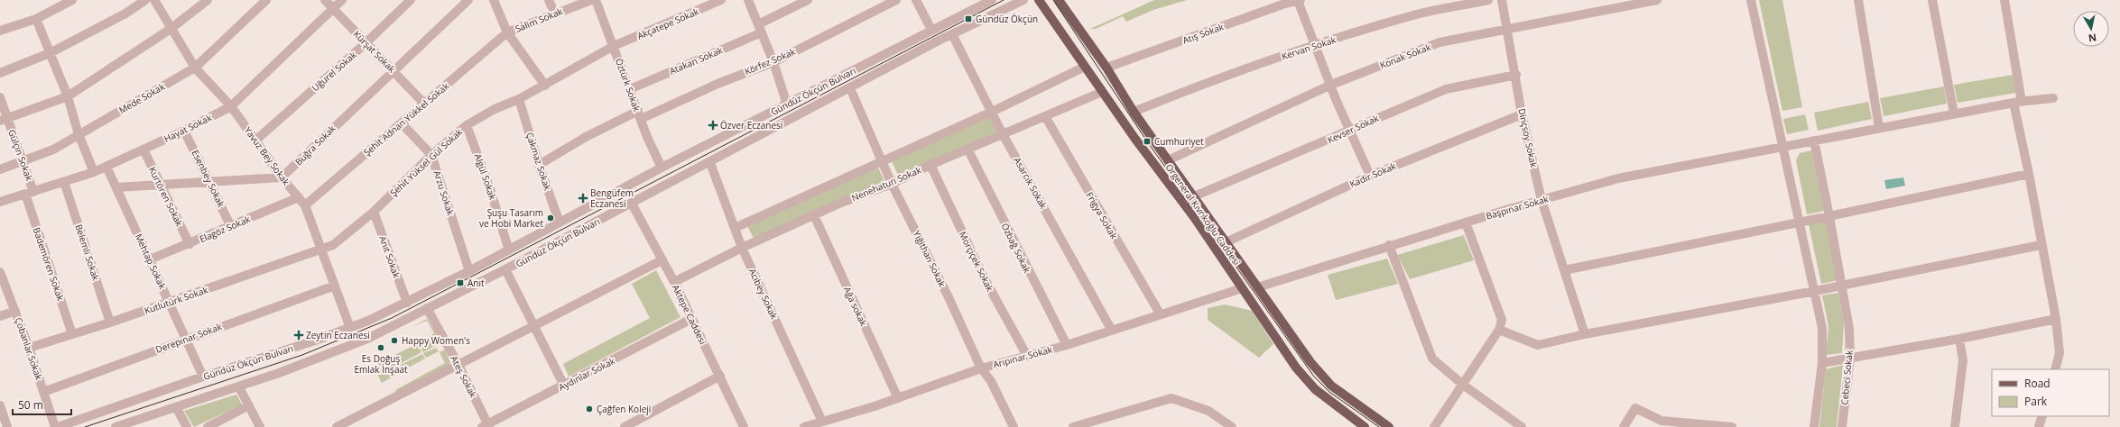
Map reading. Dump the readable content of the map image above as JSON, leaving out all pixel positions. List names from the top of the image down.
{
  "streets": {
    "main road": ["Orgeneral Kıvrıkoğlu Caddesi"],
    "street": [
      "Salim Sokak",
      "Akçatepe Sokak",
      "Atış Sokak",
      "Kervan Sokak",
      "Kürşat Sokak",
      "Konak Sokak",
      "Atakan Sokak",
      "Körfez Sokak",
      "Uğurel Sokak",
      "Öztürk Sokak",
      "Gündüz Ökçün Bulvarı",
      "Mede Sokak",
      "Şehit Adnan Yükkel Sokak",
      "Hayat Sokak",
      "Kevser Sokak",
      "Dinçsoy Sokak",
      "Buğra Sokak",
      "Gülçin Sokak",
      "Yavuz Bey Sokak",
      "Çakmaz Sokak",
      "Şehit Yüksel Gül Sokak",
      "Kadir Sokak",
      "Algül Sokak",
      "Esenbey Sokak",
      "Asarcık Sokak",
      "Nenehatun Sokak",
      "Arzu Sokak",
      "Kurtören Sokak",
      "Başpınar Sokak",
      "Frigya Sokak",
      "Elagöz Sokak",
      "Özbağ Sokak",
      "Belemli Sokak",
      "Anıt Sokak",
      "Yiğithan Sokak",
      "Mehtap Sokak",
      "Morçiçek Sokak",
      "Bademören Sokak",
      "Acıbey Sokak",
      "Kutlutürk Sokak",
      "Ağa sokak",
      "Aktepe Caddesi",
      "Derepınar Sokak",
      "Çobanlar Sokak",
      "Arıpınar Sokak",
      "Aydınlar Sokak",
      "Ateş Sokak",
      "Cebeci Sokak"
    ]
  },
  "crossings": [
    ["Salim Sokak", "Şehit Adnan Yükkel Sokak"],
    ["Akçatepe Sokak", "Öztürk Sokak"],
    ["Akçatepe Sokak", "Şehit Yüksel Gül Sokak"],
    ["Kürşat Sokak", "Uğurel Sokak"],
    ["Kürşat Sokak", "Şehit Adnan Yükkel Sokak"],
    ["Kürşat Sokak", "Hayat Sokak"],
    ["Kürşat Sokak", "Buğra Sokak"],
    ["Konak Sokak", "Dinçsoy Sokak"],
    ["Atakan Sokak", "Öztürk Sokak"],
    ["Körfez Sokak", "Öztürk Sokak"],
    ["Körfez Sokak", "Çakmaz Sokak"],
    ["Uğurel Sokak", "Yavuz Bey Sokak"],
    ["Öztürk Sokak", "Gündüz Ökçün Bulvarı"],
    ["Öztürk Sokak", "Şehit Yüksel Gül Sokak"],
    ["Gündüz Ökçün Bulvarı", "Yavuz Bey Sokak"],
    ["Gündüz Ökçün Bulvarı", "Çakmaz Sokak"],
    ["Gündüz Ökçün Bulvarı", "Algül Sokak"],
    ["Gündüz Ökçün Bulvarı", "Asarcık Sokak"],
    ["Gündüz Ökçün Bulvarı", "Arzu Sokak"],
    ["Gündüz Ökçün Bulvarı", "Anıt Sokak"],
    ["Gündüz Ökçün Bulvarı", "Yiğithan Sokak"],
    ["Gündüz Ökçün Bulvarı", "Mehtap Sokak"],
    ["Gündüz Ökçün Bulvarı", "Acıbey Sokak"],
    ["Gündüz Ökçün Bulvarı", "Aktepe Caddesi"],
    ["Gündüz Ökçün Bulvarı", "Çobanlar Sokak"],
    ["Gündüz Ökçün Bulvarı", "Ateş Sokak"],
    ["Mede Sokak", "Gülçin Sokak"],
    ["Mede Sokak", "Yavuz Bey Sokak"],
    ["Şehit Adnan Yükkel Sokak", "Yavuz Bey Sokak"],
    ["Şehit Adnan Yükkel Sokak", "Arzu Sokak"],
    ["Hayat Sokak", "Gülçin Sokak"],
    ["Hayat Sokak", "Yavuz Bey Sokak"],
    ["Hayat Sokak", "Esenbey Sokak"],
    ["Hayat Sokak", "Kurtören Sokak"],
    ["Hayat Sokak", "Belemli Sokak"],
    ["Hayat Sokak", "Mehtap Sokak"],
    ["Hayat Sokak", "Bademören Sokak"],
    ["Kevser Sokak", "Dinçsoy Sokak"],
    ["Dinçsoy Sokak", "Kadir Sokak"],
    ["Dinçsoy Sokak", "Başpınar Sokak"],
    ["Buğra Sokak", "Yavuz Bey Sokak"],
    ["Gülçin Sokak", "Bademören Sokak"],
    ["Yavuz Bey Sokak", "Şehit Yüksel Gül Sokak"],
    ["Yavuz Bey Sokak", "Elagöz Sokak"],
    ["Yavuz Bey Sokak", "Kutlutürk Sokak"],
    ["Yavuz Bey Sokak", "Derepınar Sokak"],
    ["Çakmaz Sokak", "Şehit Yüksel Gül Sokak"],
    ["Şehit Yüksel Gül Sokak", "Algül Sokak"],
    ["Şehit Yüksel Gül Sokak", "Arzu Sokak"],
    ["Şehit Yüksel Gül Sokak", "Anıt Sokak"],
    ["Şehit Yüksel Gül Sokak", "Kutlutürk Sokak"],
    ["Esenbey Sokak", "Elagöz Sokak"],
    ["Asarcık Sokak", "Nenehatun Sokak"],
    ["Asarcık Sokak", "Arıpınar Sokak"],
    ["Nenehatun Sokak", "Orgeneral Kıvrıkoğlu Caddesi"],
    ["Nenehatun Sokak", "Frigya Sokak"],
    ["Nenehatun Sokak", "Özbağ Sokak"],
    ["Nenehatun Sokak", "Yiğithan Sokak"],
    ["Nenehatun Sokak", "Morçiçek Sokak"],
    ["Nenehatun Sokak", "Acıbey Sokak"],
    ["Nenehatun Sokak", "Ağa sokak"],
    ["Nenehatun Sokak", "Aktepe Caddesi"],
    ["Kurtören Sokak", "Elagöz Sokak"],
    ["Başpınar Sokak", "Cebeci Sokak"],
    ["Orgeneral Kıvrıkoğlu Caddesi", "Arıpınar Sokak"],
    ["Frigya Sokak", "Arıpınar Sokak"],
    ["Elagöz Sokak", "Mehtap Sokak"],
    ["Özbağ Sokak", "Arıpınar Sokak"],
    ["Belemli Sokak", "Kutlutürk Sokak"],
    ["Yiğithan Sokak", "Arıpınar Sokak"],
    ["Mehtap Sokak", "Kutlutürk Sokak"],
    ["Mehtap Sokak", "Derepınar Sokak"],
    ["Morçiçek Sokak", "Arıpınar Sokak"],
    ["Bademören Sokak", "Kutlutürk Sokak"],
    ["Acıbey Sokak", "Arıpınar Sokak"],
    ["Kutlutürk Sokak", "Çobanlar Sokak"],
    ["Ağa sokak", "Arıpınar Sokak"],
    ["Aktepe Caddesi", "Aydınlar Sokak"],
    ["Derepınar Sokak", "Çobanlar Sokak"],
    ["Aydınlar Sokak", "Ateş Sokak"]
  ],
  "places": {
    "transit": ["Gündüz Ökçün", "Cumhuriyet", "Anıt"],
    "health": ["Özver Eczanesi", "Bengüfem Eczanesi", "Zeytin Eczanesi"],
    "other": [
      "Şuşu Tasarım ve Hobi Market",
      "Happy Women's",
      "Es Doğuş Emlak İnşaat",
      "Çağfen Koleji"
    ]
  },
  "legend": ["Road", "Park"],
  "scale_bar": "50 m",
  "north": "bottom"
}
